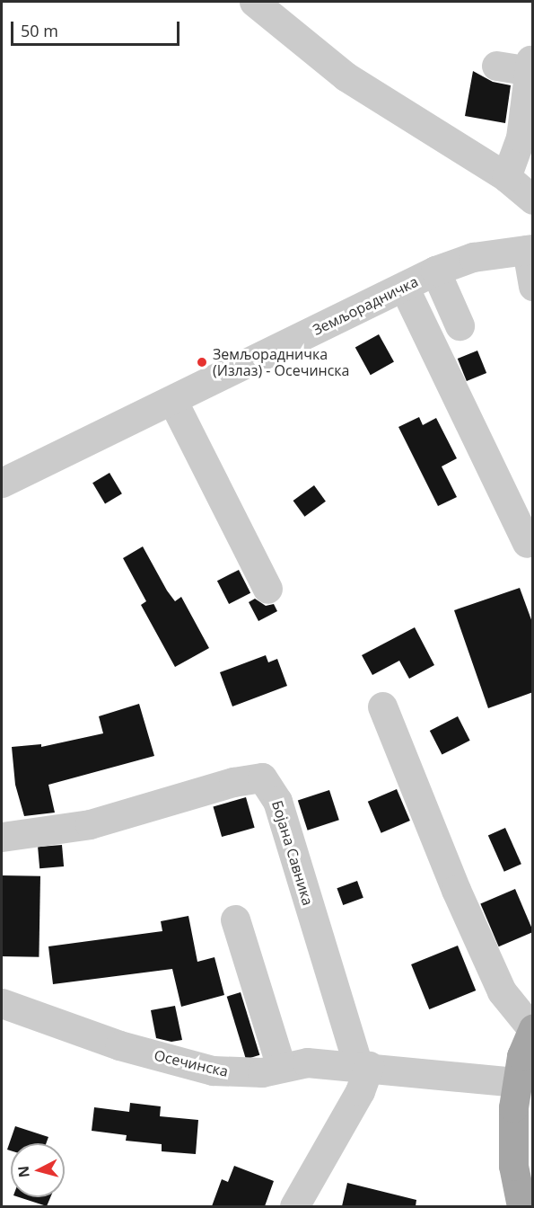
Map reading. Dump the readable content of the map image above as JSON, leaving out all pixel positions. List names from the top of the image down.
{
  "streets": {
    "street": ["Земљорадничка", "Бојана Савника", "Осечинска"]
  },
  "crossings": [
    ["Бојана Савника", "Осечинска"]
  ],
  "places": ["Земљорадничка (Излаз) - Осечинска"],
  "scale_bar": "50 m",
  "north": "left"
}
